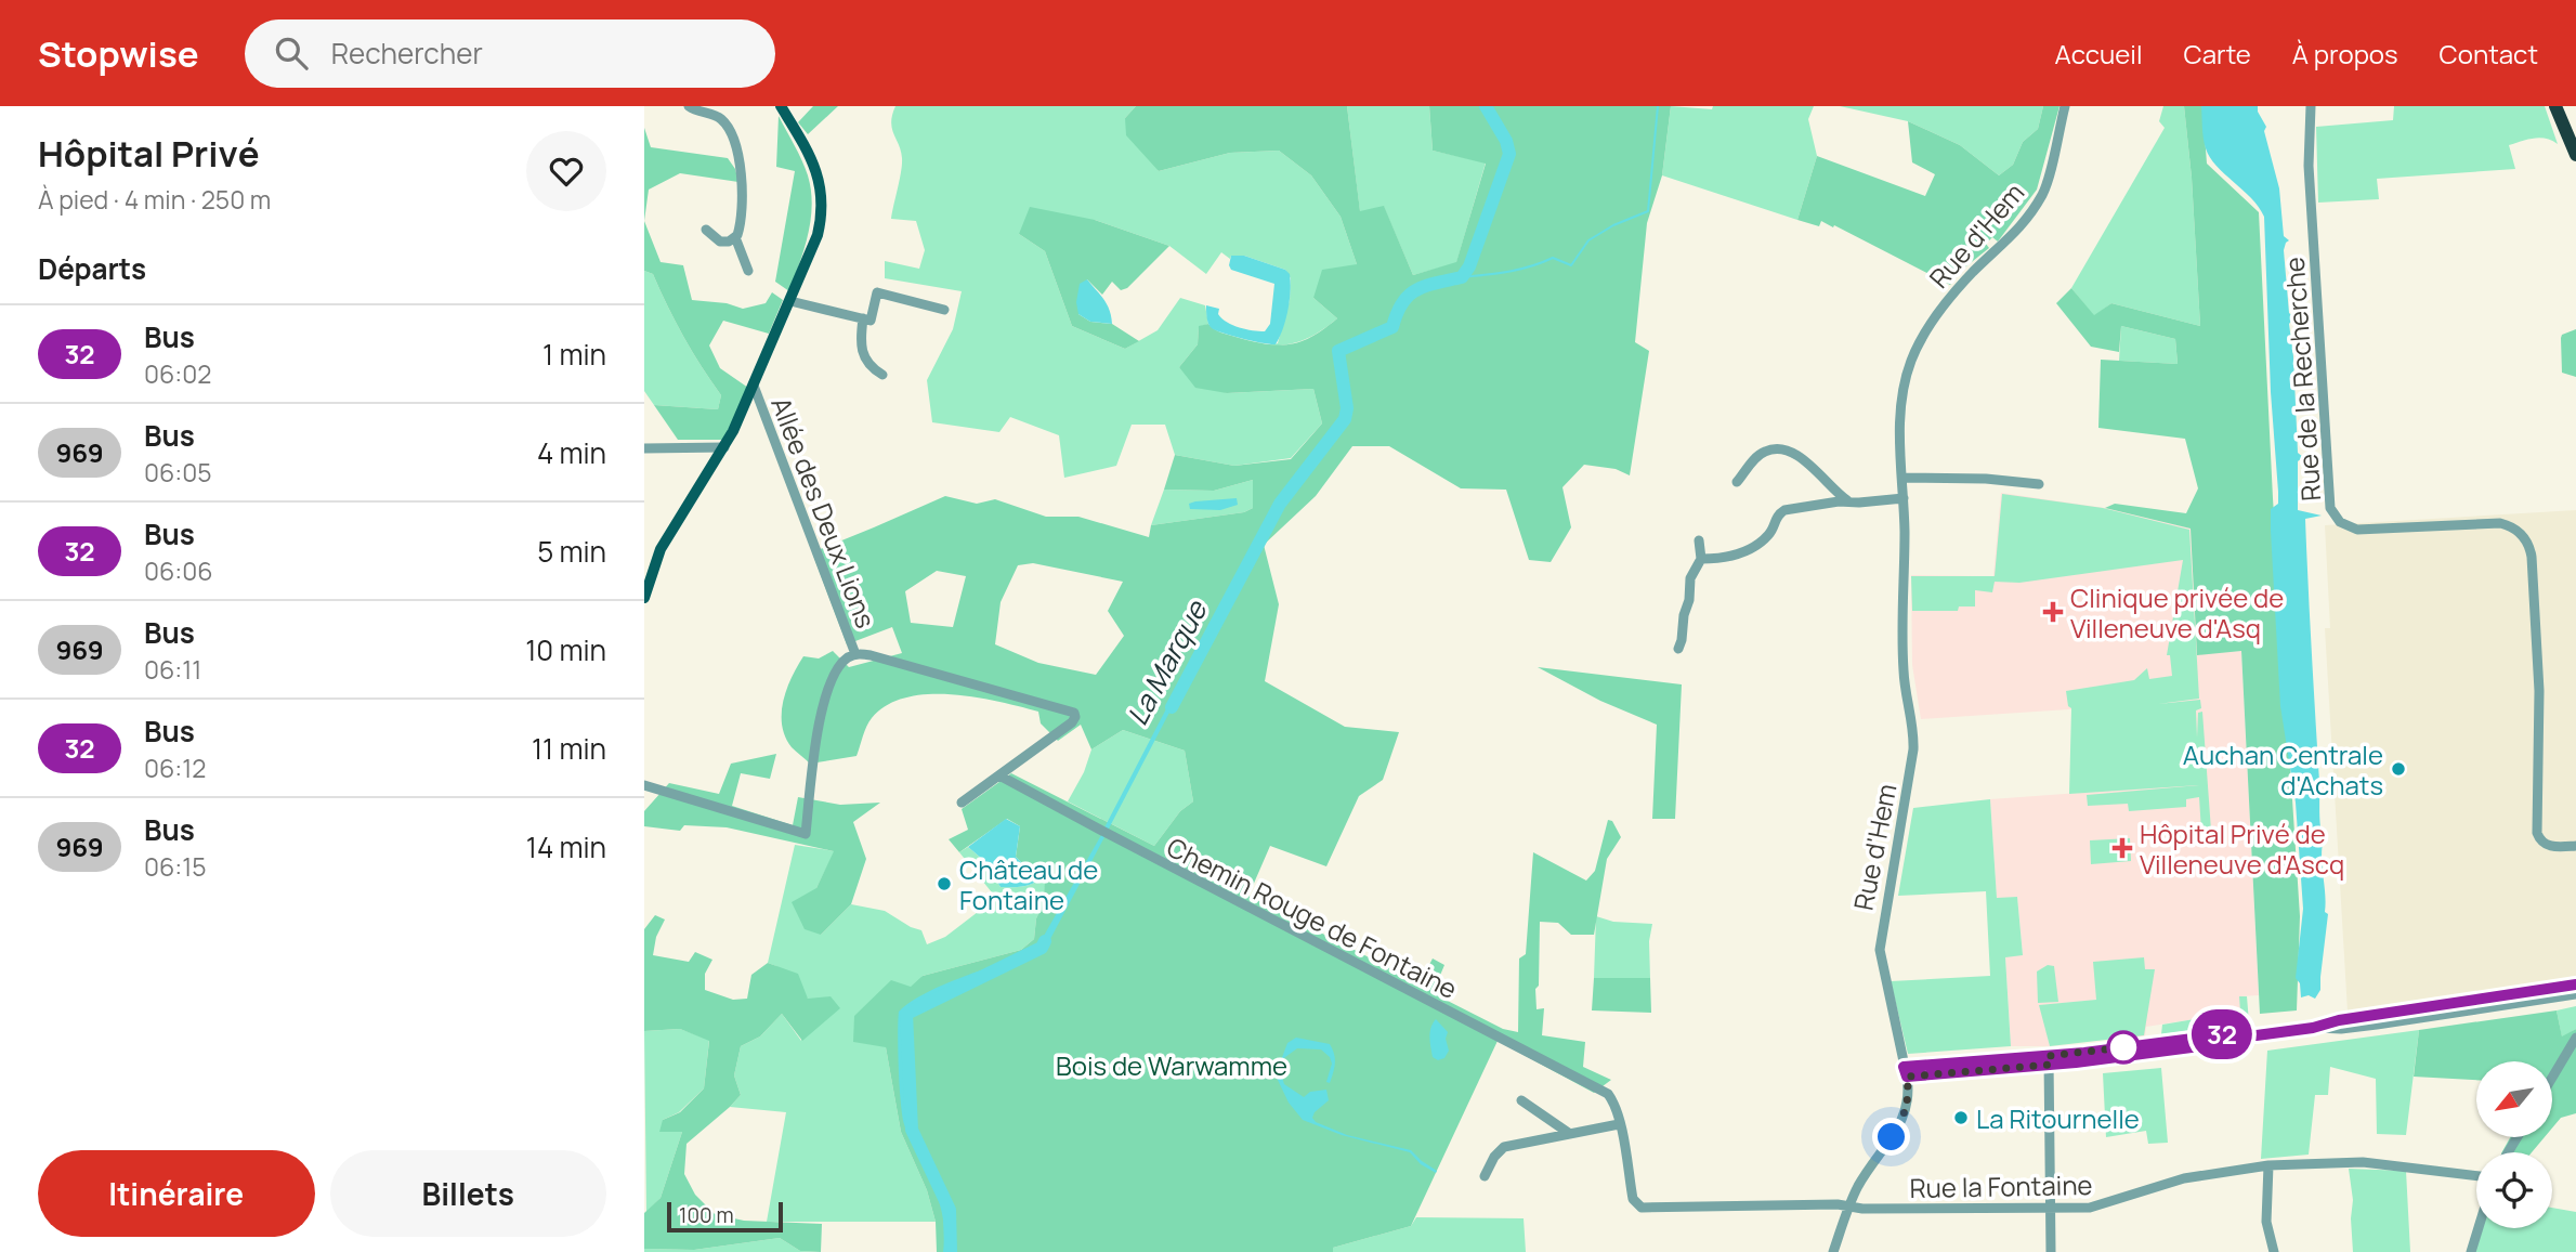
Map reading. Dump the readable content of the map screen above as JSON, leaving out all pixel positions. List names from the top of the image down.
{
  "streets": {
    "street": [
      "Rue d'Hem",
      "Rue de la Recherche",
      "Allée des Deux Lions",
      "Chemin Rouge de Fontaine",
      "Rue la Fontaine"
    ]
  },
  "crossings": [
    ["Rue d'Hem", "Rue la Fontaine"],
    ["Chemin Rouge de Fontaine", "Rue la Fontaine"]
  ],
  "water": ["La Marque"],
  "parks": ["Bois de Warwamme"],
  "places": {
    "health": ["Clinique privée de Villeneuve d'Asq", "Hôpital Privé de Villeneuve d'Ascq"],
    "other": ["Auchan Centrale d'Achats", "Château de Fontaine", "La Ritournelle"]
  },
  "lines": ["bus line 32"],
  "scale_bar": "100 m",
  "north": "bottom left",
  "page": {
    "header": "Stopwise",
    "search": "Rechercher",
    "nav": [
      "Accueil",
      "Carte",
      "À propos",
      "Contact"
    ],
    "heading": [
      ["Hôpital Privé", "À pied · 4 min · 250 m"],
      "Départs"
    ],
    "on_map": "32",
    "list": [
      {
        "mark": "32",
        "name": "Bus",
        "note": "06:02",
        "value": "1 min"
      },
      {
        "mark": "969",
        "name": "Bus",
        "note": "06:05",
        "value": "4 min"
      },
      {
        "mark": "32",
        "name": "Bus",
        "note": "06:06",
        "value": "5 min"
      },
      {
        "mark": "969",
        "name": "Bus",
        "note": "06:11",
        "value": "10 min"
      },
      {
        "mark": "32",
        "name": "Bus",
        "note": "06:12",
        "value": "11 min"
      },
      {
        "mark": "969",
        "name": "Bus",
        "note": "06:15",
        "value": "14 min"
      }
    ],
    "buttons": ["Itinéraire", "Billets"],
    "scale": "100 m"
  }
}
